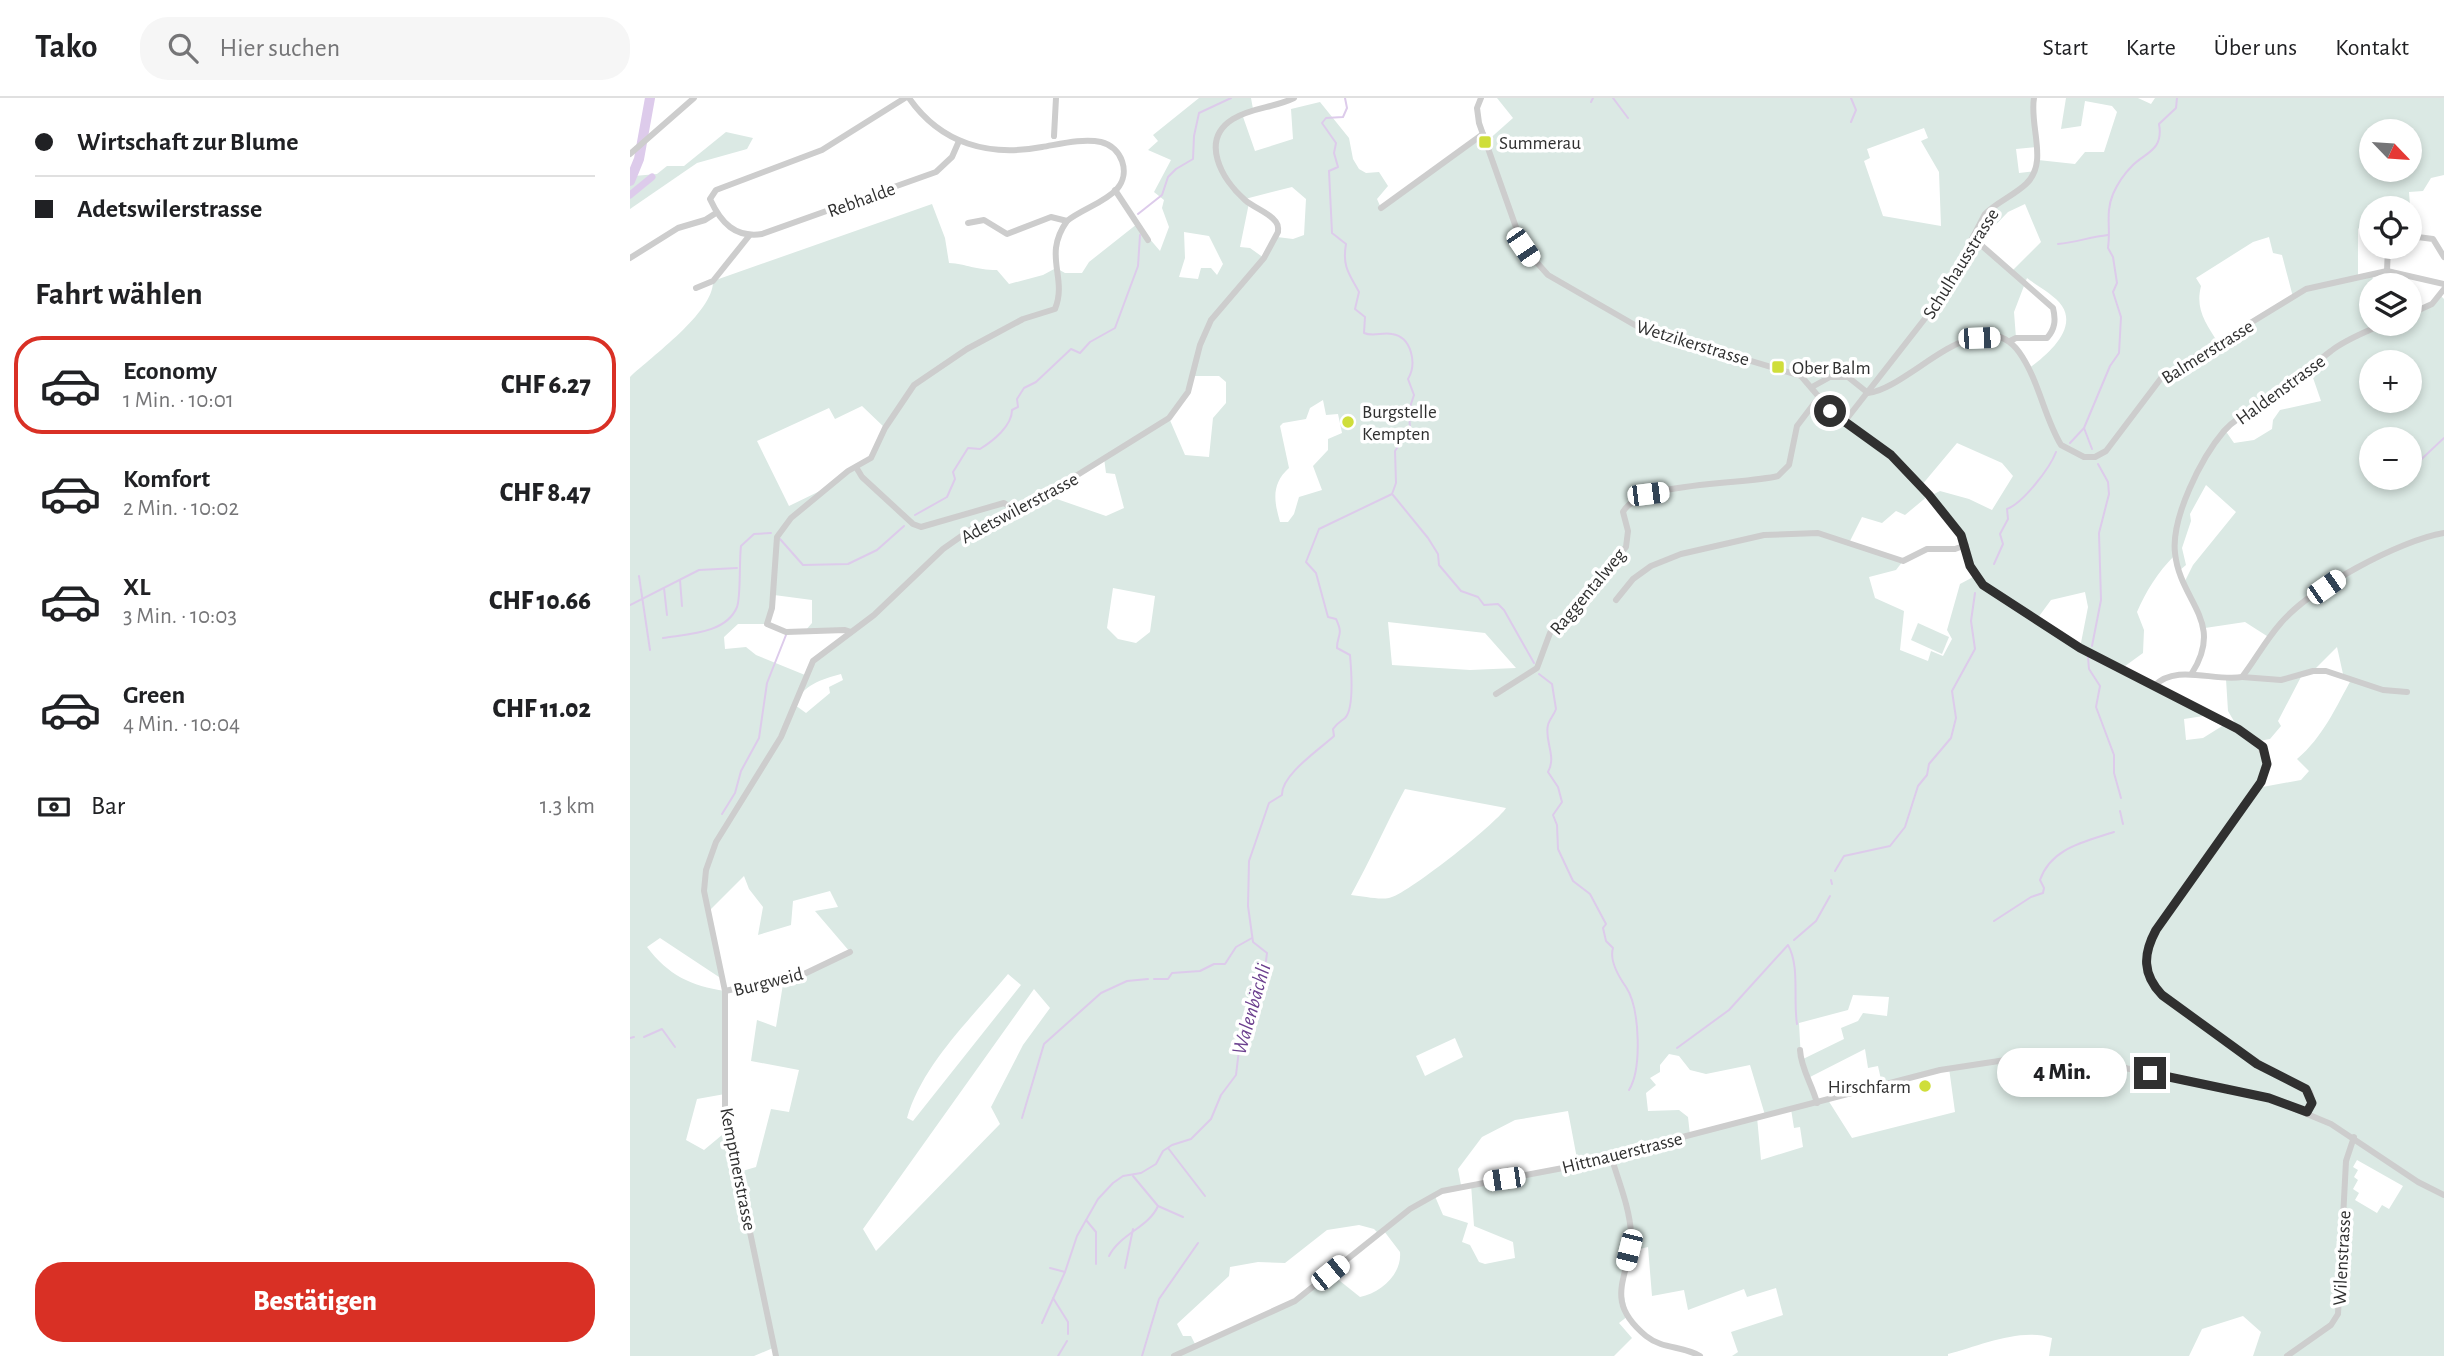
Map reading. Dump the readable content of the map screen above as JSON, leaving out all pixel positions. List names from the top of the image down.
{
  "streets": {
    "street": [
      "Rebhalde",
      "Schulhausstrasse",
      "Wetzikerstrasse",
      "Balmerstrasse",
      "Haldenstrasse",
      "Adetswilerstrasse",
      "Raggentalweg",
      "Burgweid",
      "Hittnauerstrasse",
      "Kemptnerstrasse",
      "Wilenstrasse"
    ]
  },
  "crossings": [
    ["Schulhausstrasse", "Wetzikerstrasse"],
    ["Wetzikerstrasse", "Raggentalweg"],
    ["Wetzikerstrasse", "Hittnauerstrasse"],
    ["Adetswilerstrasse", "Kemptnerstrasse"],
    ["Burgweid", "Kemptnerstrasse"]
  ],
  "water": ["Walenbächli"],
  "places": {
    "transit": ["Summerau", "Ober Balm"],
    "other": ["Burgstelle Kempten", "Hirschfarm"]
  },
  "north": "bottom right",
  "page": {
    "header": "Tako",
    "search": "Hier suchen",
    "nav": [
      "Start",
      "Karte",
      "Über uns",
      "Kontakt"
    ],
    "banner": ["Wirtschaft zur Blume", "Adetswilerstrasse"],
    "map_buttons": ["+", "−"],
    "heading": "Fahrt wählen",
    "list": [
      {
        "name": "Economy",
        "note": "1 Min. · 10:01",
        "value": "CHF 6.27"
      },
      {
        "name": "Komfort",
        "note": "2 Min. · 10:02",
        "value": "CHF 8.47"
      },
      {
        "name": "XL",
        "note": "3 Min. · 10:03",
        "value": "CHF 10.66"
      },
      {
        "name": "Green",
        "note": "4 Min. · 10:04",
        "value": "CHF 11.02"
      }
    ],
    "pay": ["Bar", "1.3 km"],
    "bubble": "4 Min.",
    "buttons": "Bestätigen"
  }
}
